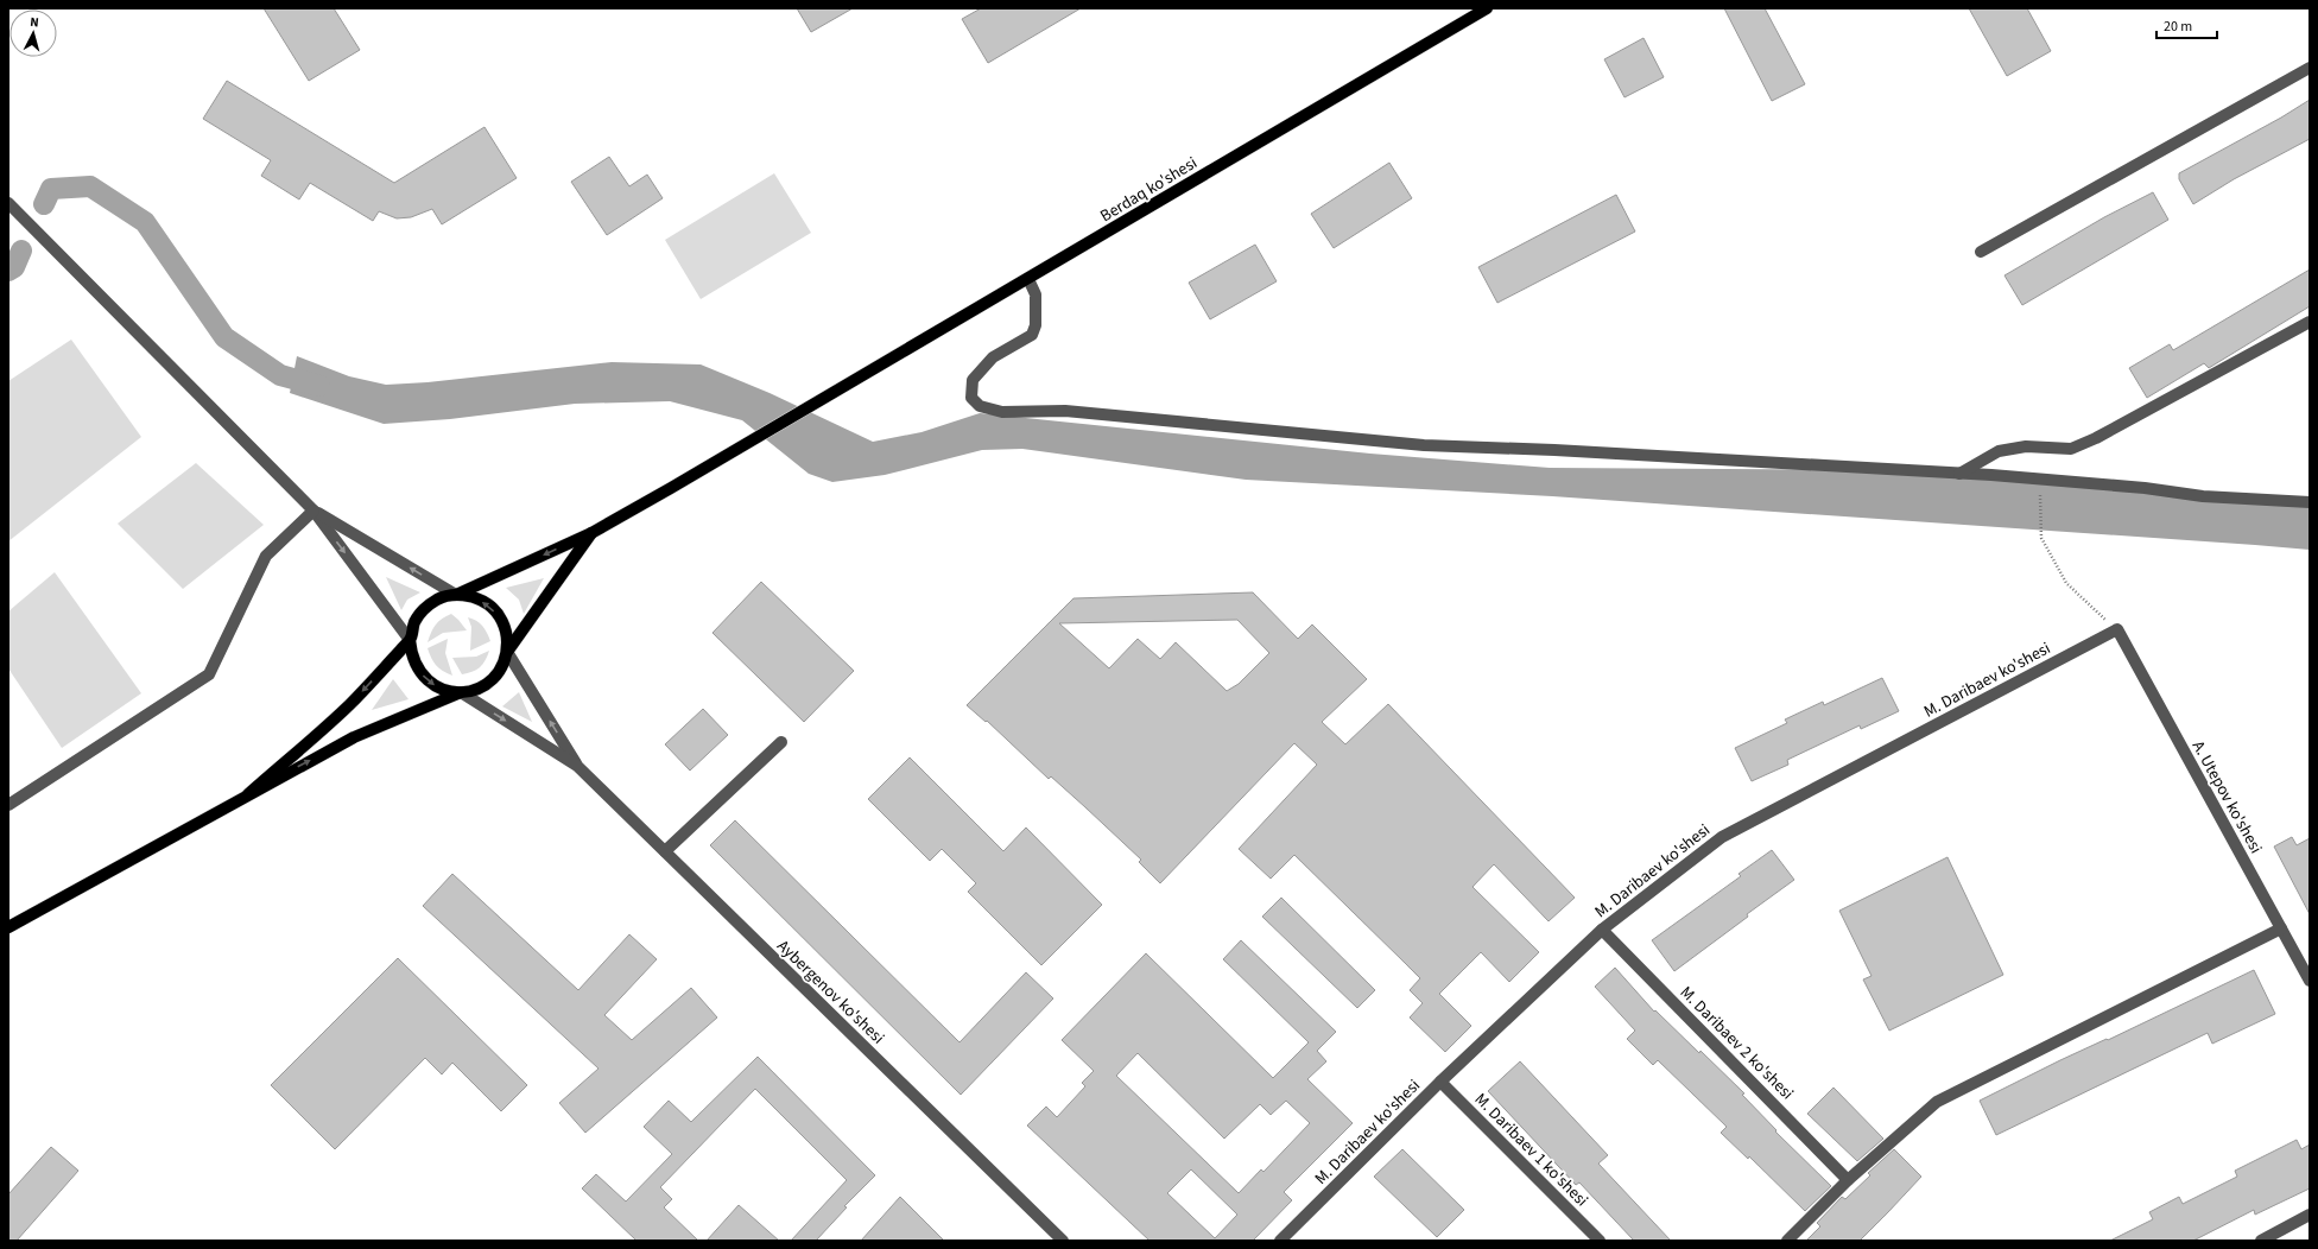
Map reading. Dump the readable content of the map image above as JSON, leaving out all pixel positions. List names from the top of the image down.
{
  "streets": {
    "main road": ["Berdaq ko'shesi"],
    "street": [
      "M. Daribaev ko'shesi",
      "A. Utepov ko'shesi",
      "Aybergenov ko'shesi",
      "M. Daribaev 2 ko'shesi",
      "M. Daribaev 1 ko'shesi"
    ]
  },
  "crossings": [
    ["Berdaq ko'shesi", "Aybergenov ko'shesi"],
    ["M. Daribaev ko'shesi", "A. Utepov ko'shesi"],
    ["M. Daribaev ko'shesi", "M. Daribaev 2 ko'shesi"],
    ["M. Daribaev ko'shesi", "M. Daribaev 1 ko'shesi"]
  ],
  "scale_bar": "20 m",
  "north": "top"
}
